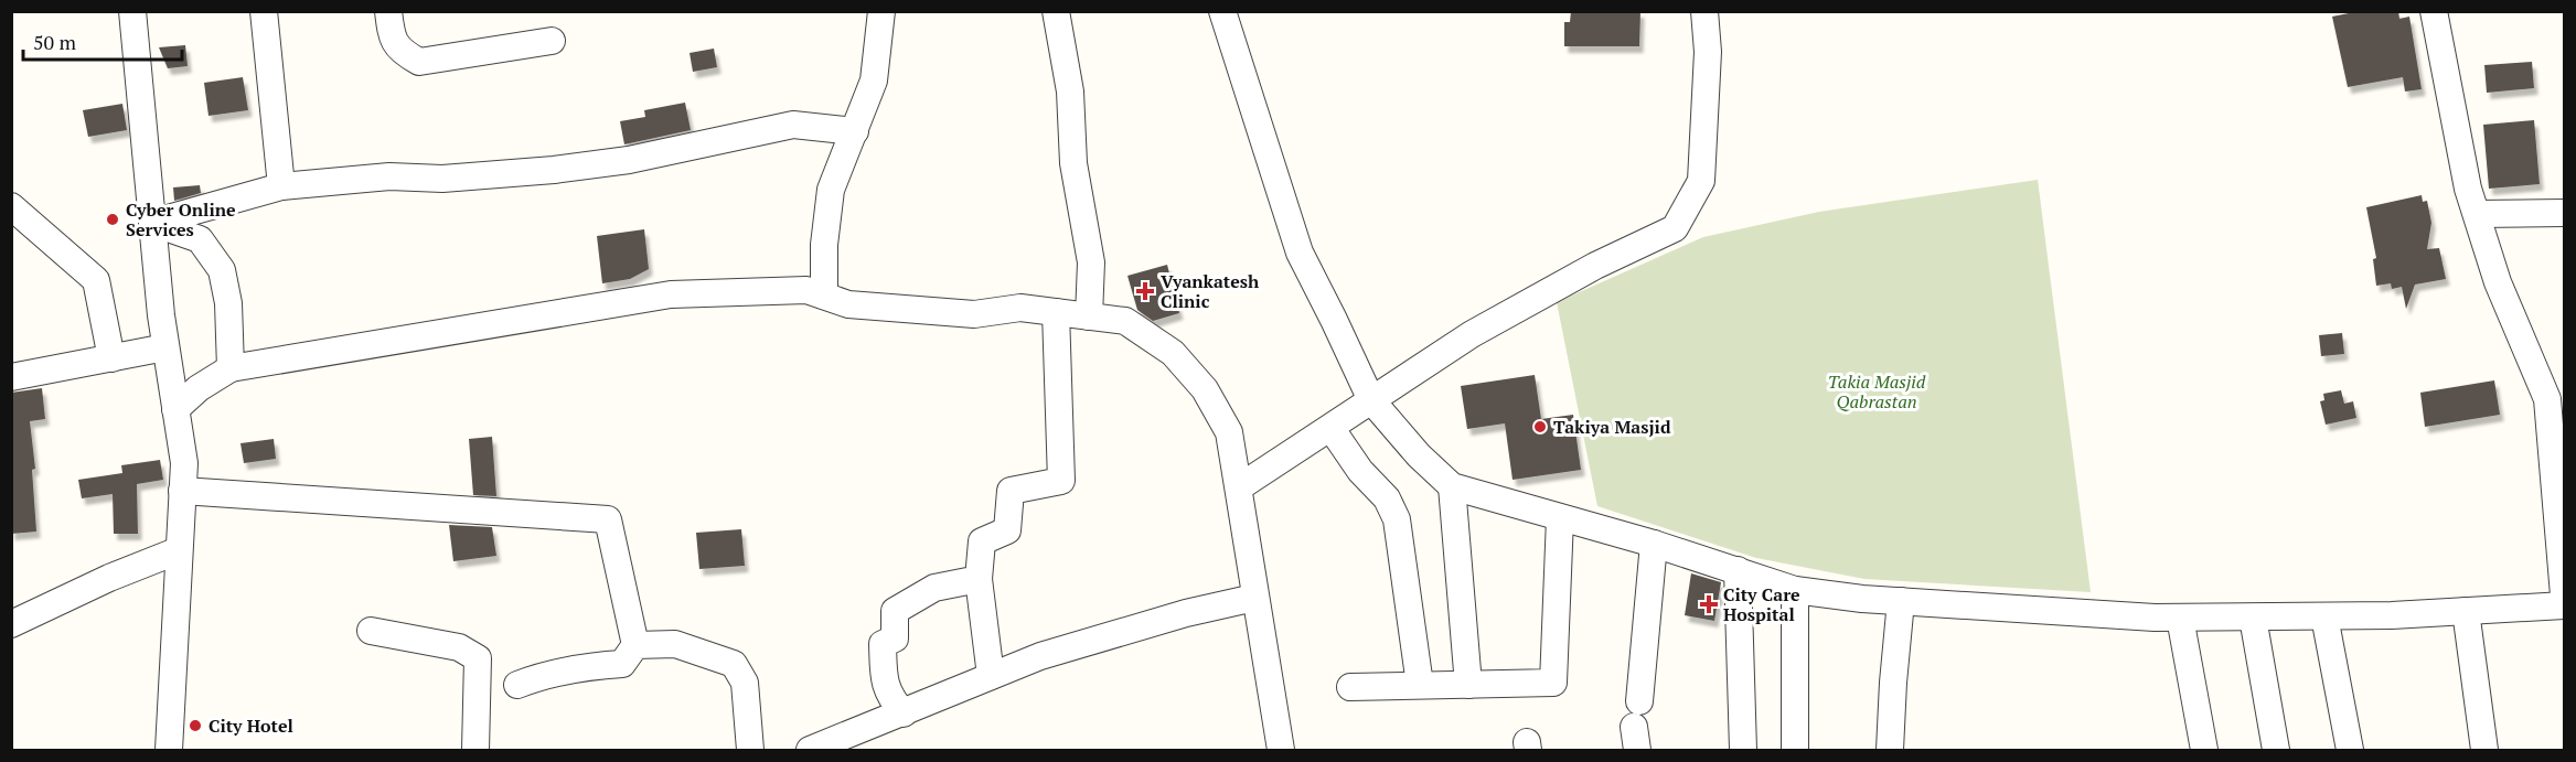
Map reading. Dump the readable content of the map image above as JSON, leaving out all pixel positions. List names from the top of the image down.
{
  "parks": ["Takia Masjid Qabrastan"],
  "places": {
    "other": ["Cyber Online Services", "Takiya Masjid", "City Hotel"],
    "health": ["Vyankatesh Clinic", "City Care Hospital"]
  },
  "scale_bar": "50 m"
}
